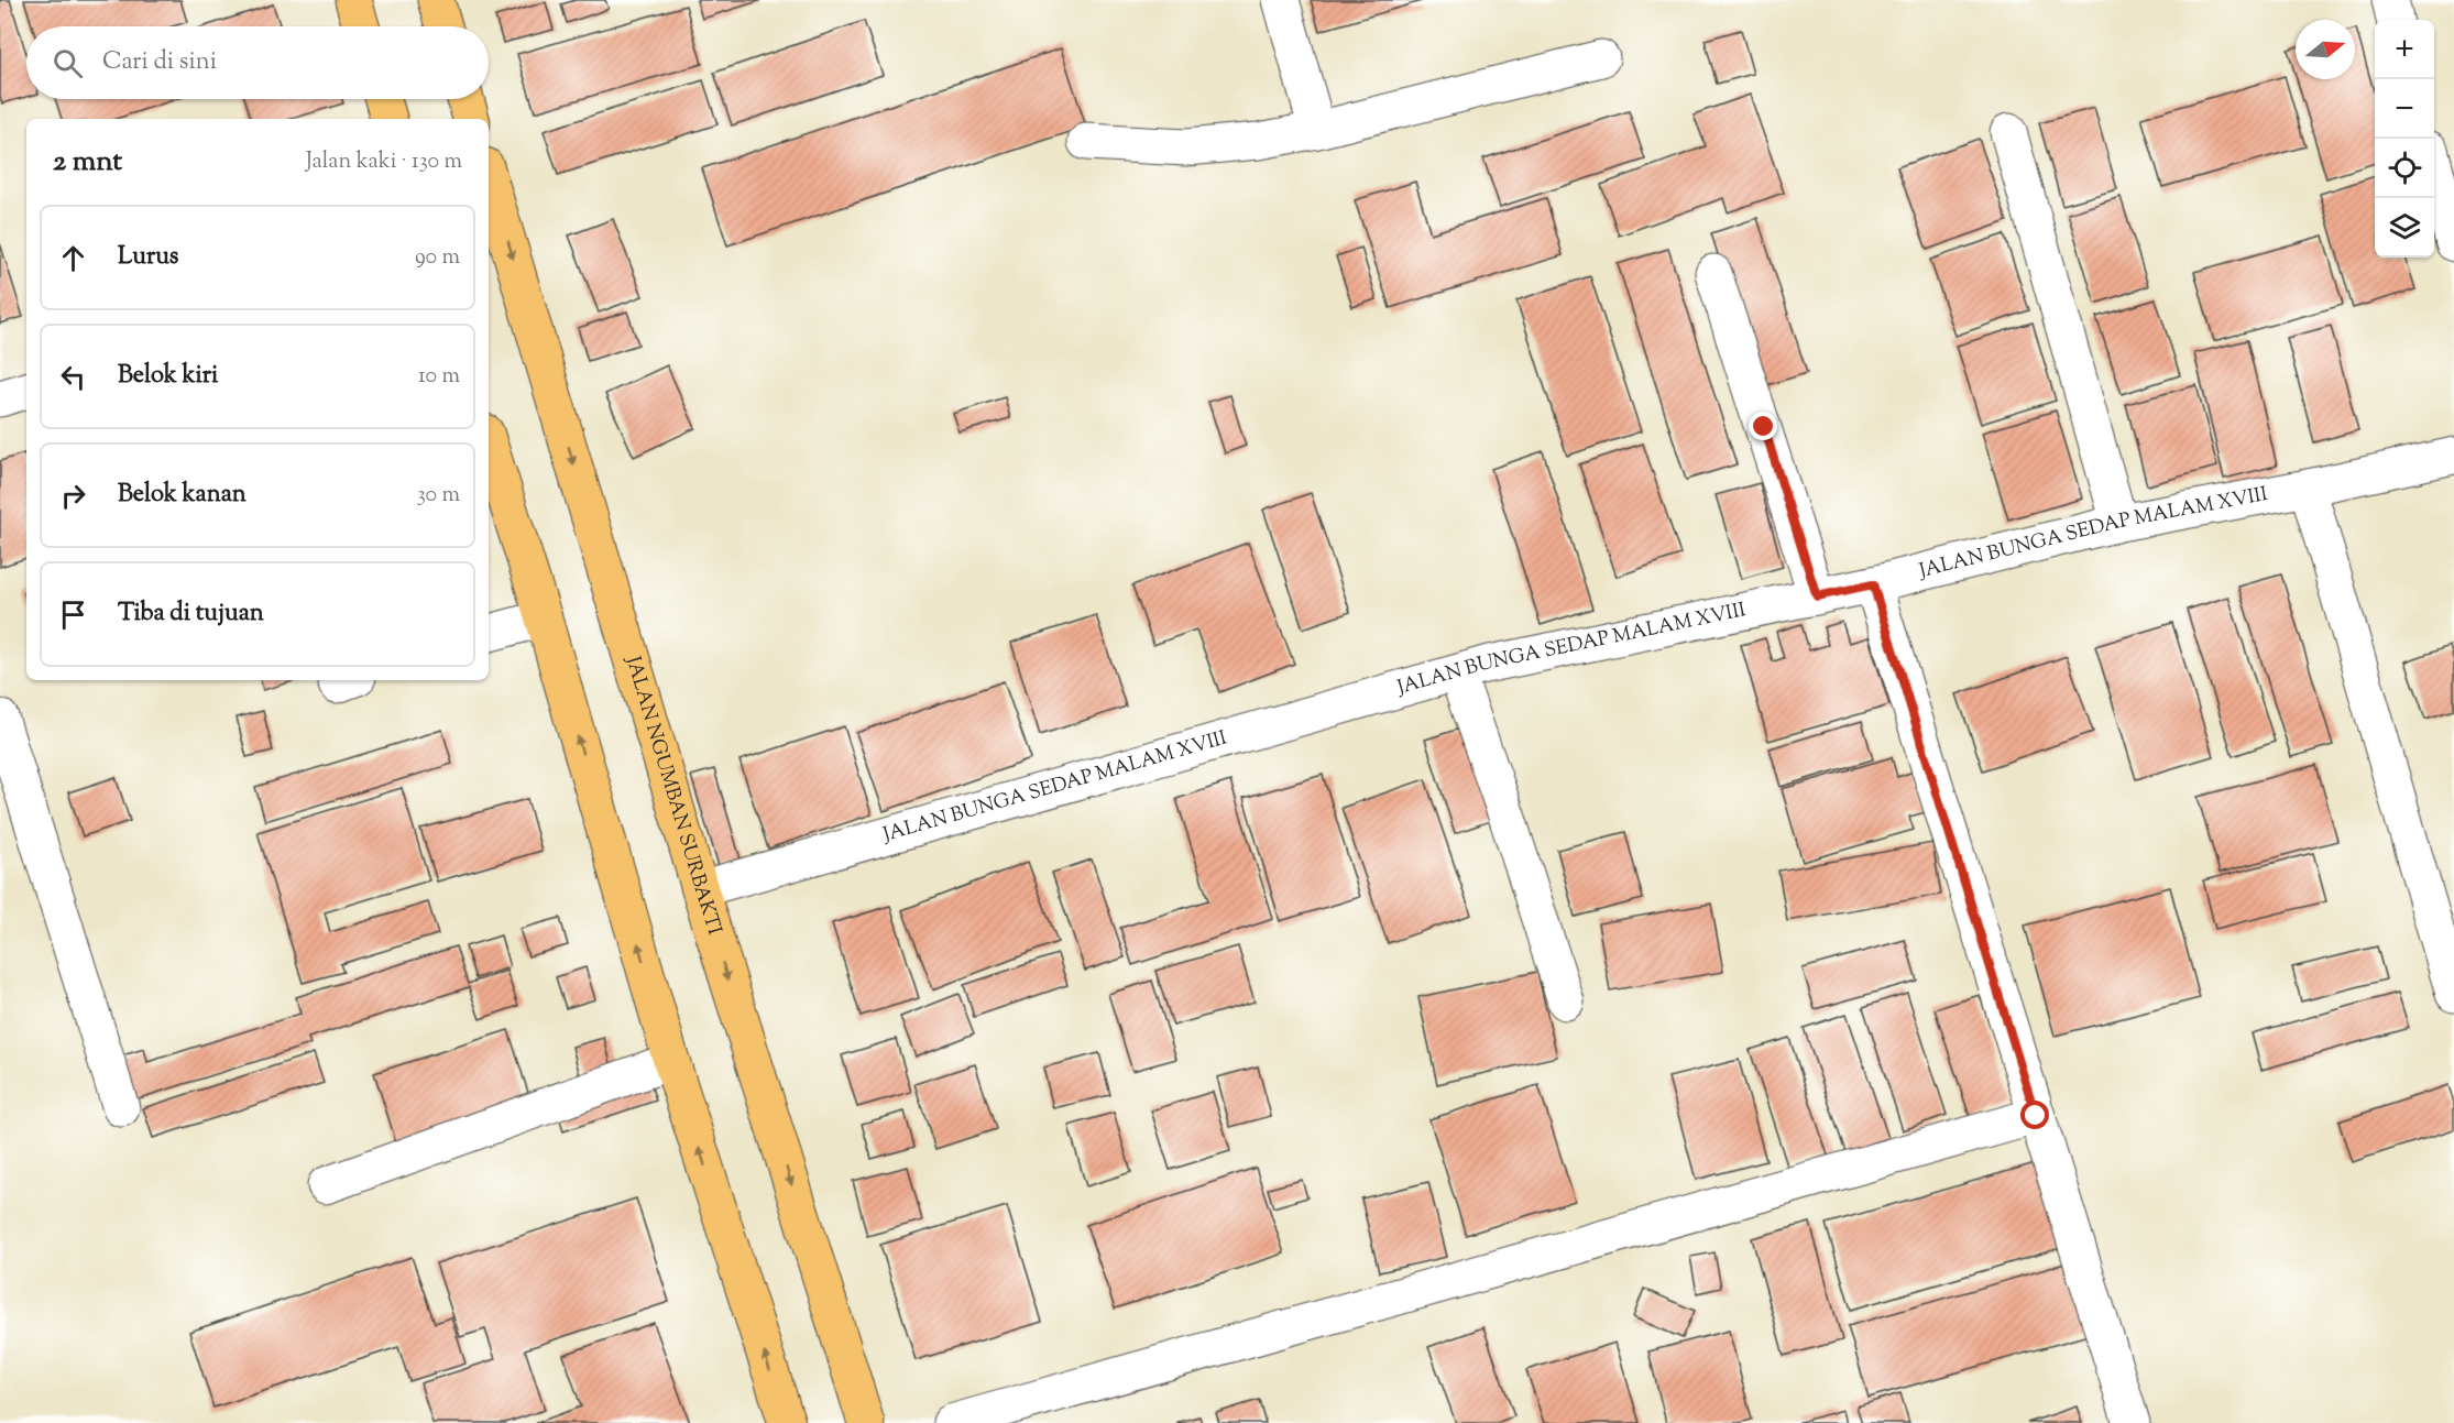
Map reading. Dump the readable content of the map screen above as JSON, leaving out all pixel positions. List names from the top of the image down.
{
  "streets": {
    "highway": ["JALAN NGUMBAN SURBAKTI"],
    "street": ["JALAN BUNGA SEDAP MALAM XVIII"]
  },
  "crossings": [
    ["JALAN BUNGA SEDAP MALAM XVIII", "JALAN NGUMBAN SURBAKTI"]
  ],
  "north": "right",
  "page": {
    "map_buttons": ["+", "−"],
    "search": "Cari di sini",
    "heading": ["2 mnt", "Jalan kaki · 130 m"],
    "list": [
      ["Lurus", "90 m"],
      ["Belok kiri", "10 m"],
      ["Belok kanan", "30 m"],
      "Tiba di tujuan"
    ]
  }
}
